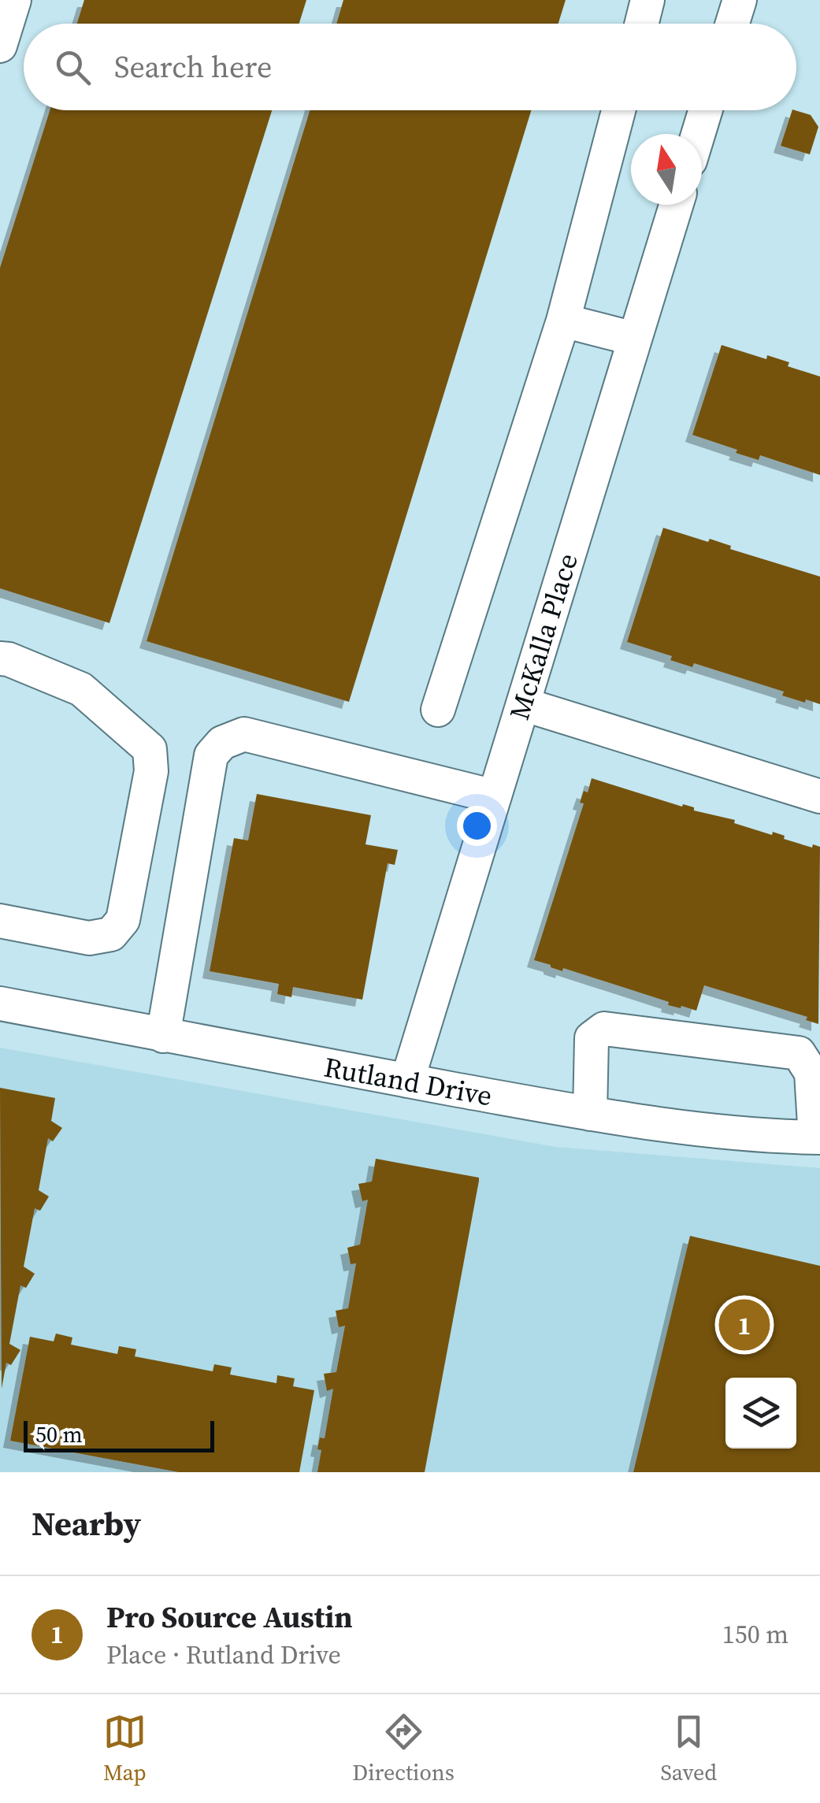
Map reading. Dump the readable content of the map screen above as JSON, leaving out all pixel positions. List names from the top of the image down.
{
  "streets": {
    "street": ["McKalla Place", "Rutland Drive"]
  },
  "crossings": [
    ["McKalla Place", "Rutland Drive"]
  ],
  "scale_bar": "50 m",
  "north": "top",
  "page": {
    "search": "Search here",
    "pins": "1",
    "scale": "50 m",
    "heading": "Nearby",
    "list": [
      {
        "mark": "1",
        "name": "Pro Source Austin",
        "note": "Place · Rutland Drive",
        "value": "150 m"
      }
    ],
    "nav": ["Map", "Directions", "Saved"]
  }
}
